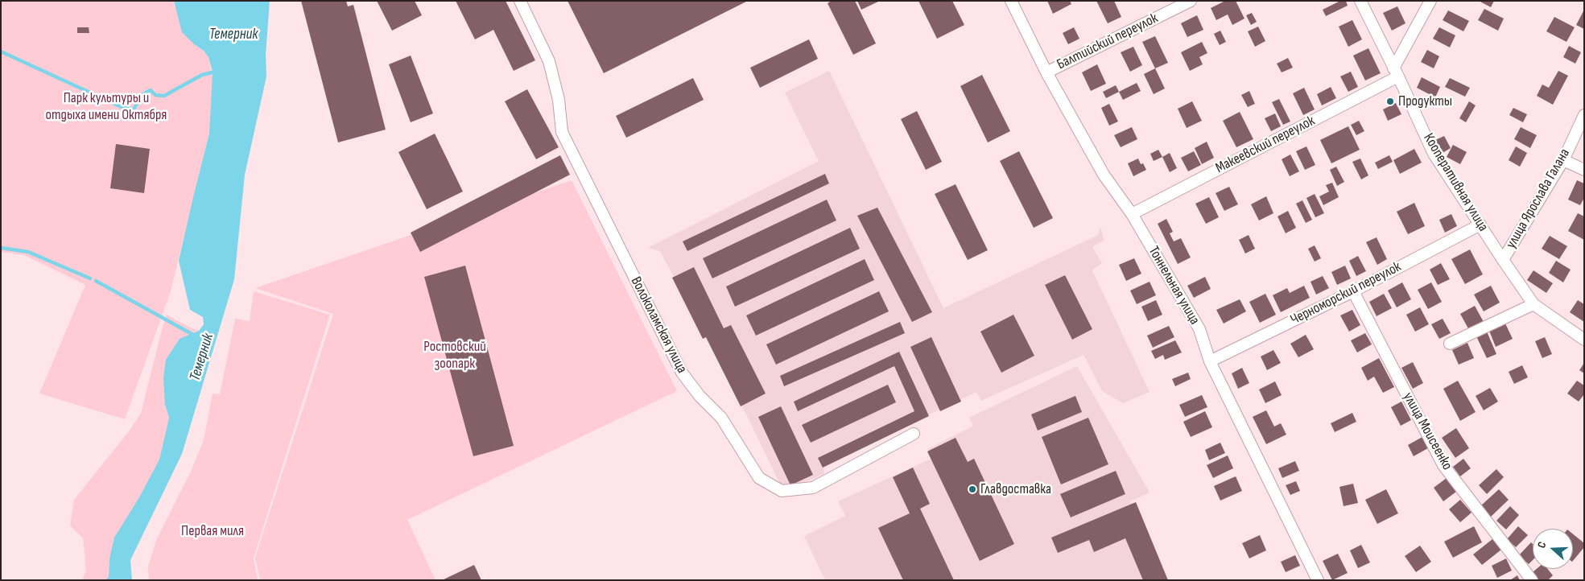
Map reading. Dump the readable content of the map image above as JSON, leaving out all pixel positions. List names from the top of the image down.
{
  "streets": {
    "street": [
      "Балтийский переулок",
      "Макеевский переулок",
      "Кооперативная улица",
      "улица Ярослава Галана",
      "Тоннельная улица",
      "Черноморский переулок",
      "Волоколамская улица",
      "улица Моисеенко"
    ]
  },
  "crossings": [
    ["Балтийский переулок", "Тоннельная улица"],
    ["Макеевский переулок", "Кооперативная улица"],
    ["Макеевский переулок", "Тоннельная улица"],
    ["Кооперативная улица", "улица Ярослава Галана"],
    ["Кооперативная улица", "Черноморский переулок"],
    ["Тоннельная улица", "Черноморский переулок"],
    ["Черноморский переулок", "улица Моисеенко"]
  ],
  "water": ["Темерник"],
  "parks": ["Парк культуры и отдыха имени Октября", "Ростовский зоопарк", "Первая миля"],
  "places": ["Продукты", "Главдоставка"],
  "north": "left"
}
